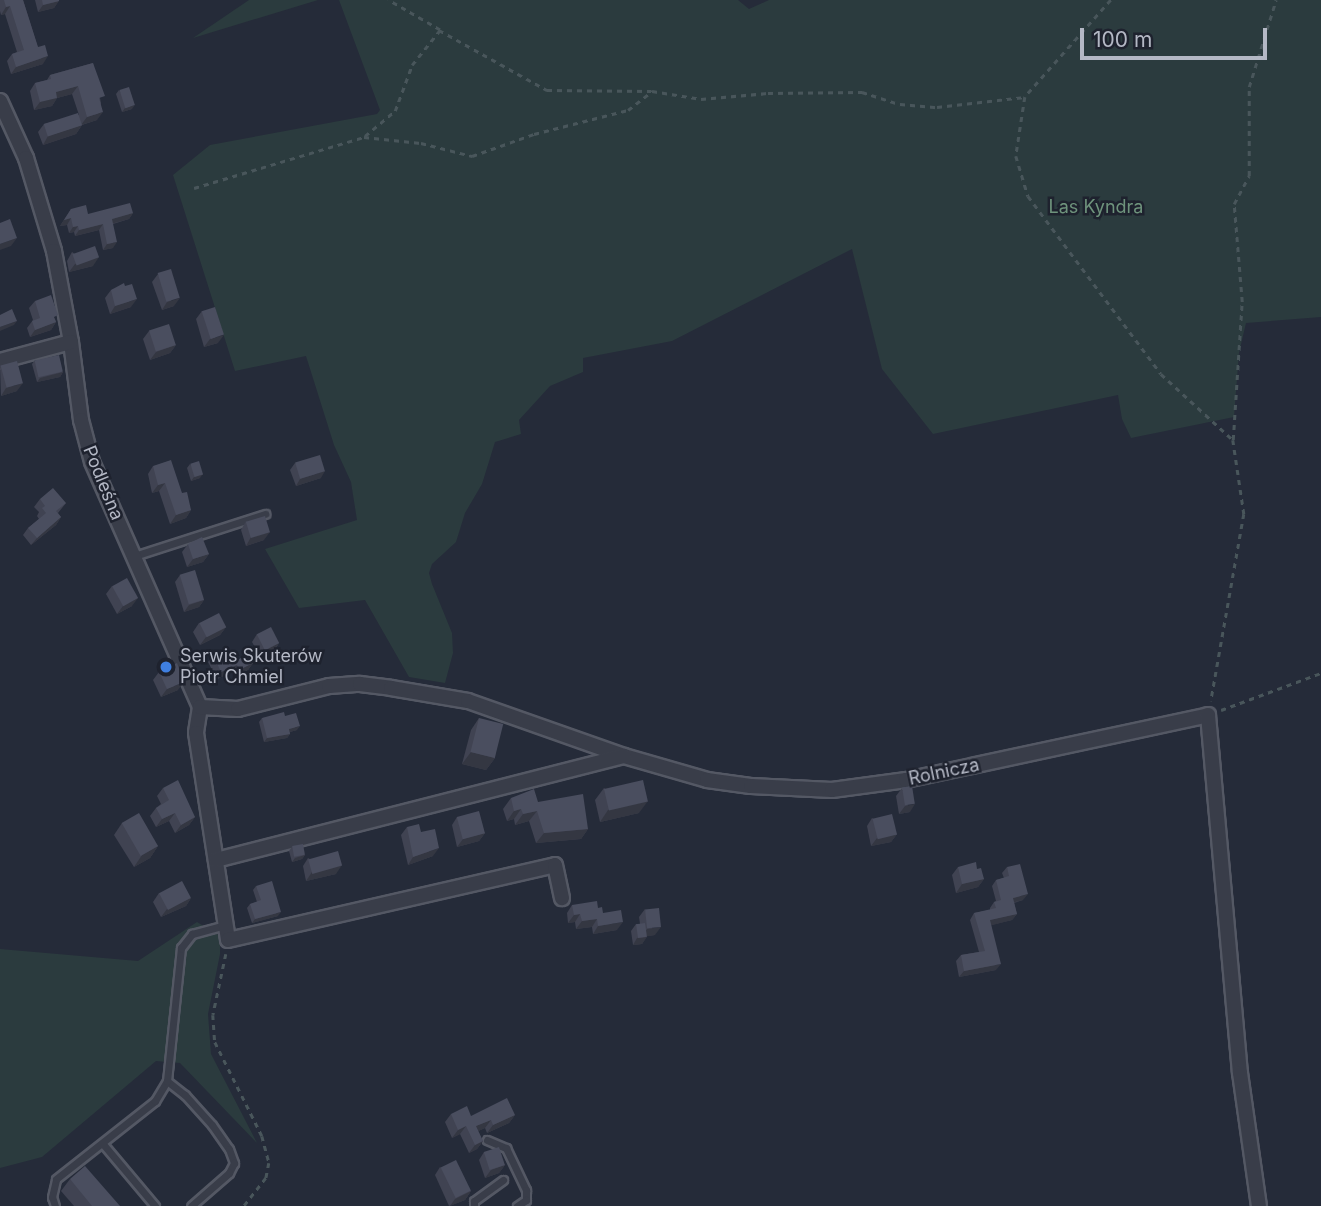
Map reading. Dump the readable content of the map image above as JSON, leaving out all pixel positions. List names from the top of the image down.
{
  "streets": {
    "street": ["Podleśna", "Rolnicza"]
  },
  "crossings": [
    ["Podleśna", "Rolnicza"]
  ],
  "parks": ["Las Kyndra"],
  "places": ["Serwis Skuterów Piotr Chmiel"],
  "scale_bar": "100 m"
}
